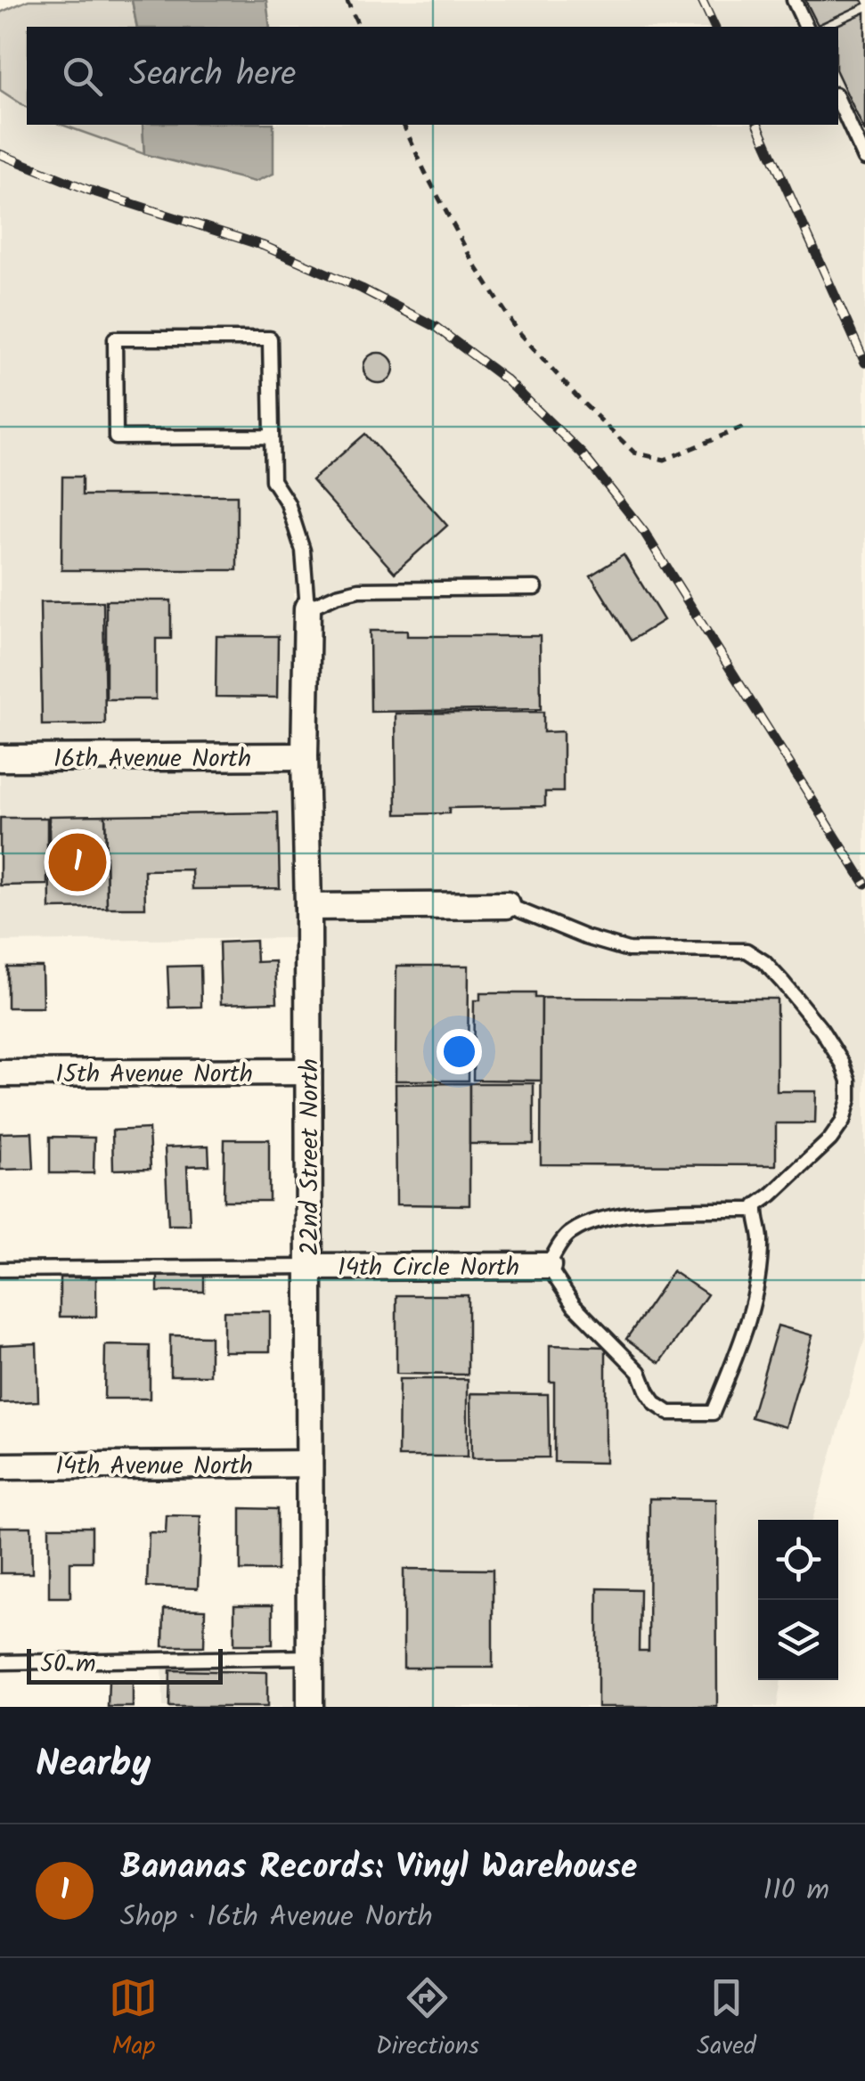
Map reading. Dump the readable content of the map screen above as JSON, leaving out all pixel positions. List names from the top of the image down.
{
  "streets": {
    "street": [
      "16th Avenue North",
      "15th Avenue North",
      "22nd Street North",
      "14th Circle North",
      "14th Avenue North"
    ]
  },
  "crossings": [
    ["16th Avenue North", "22nd Street North"],
    ["15th Avenue North", "22nd Street North"],
    ["22nd Street North", "14th Circle North"],
    ["22nd Street North", "14th Avenue North"]
  ],
  "scale_bar": "50 m",
  "page": {
    "search": "Search here",
    "pins": "1",
    "scale": "50 m",
    "heading": "Nearby",
    "list": [
      {
        "mark": "1",
        "name": "Bananas Records: Vinyl Warehouse",
        "note": "Shop · 16th Avenue North",
        "value": "110 m"
      }
    ],
    "nav": ["Map", "Directions", "Saved"]
  }
}
